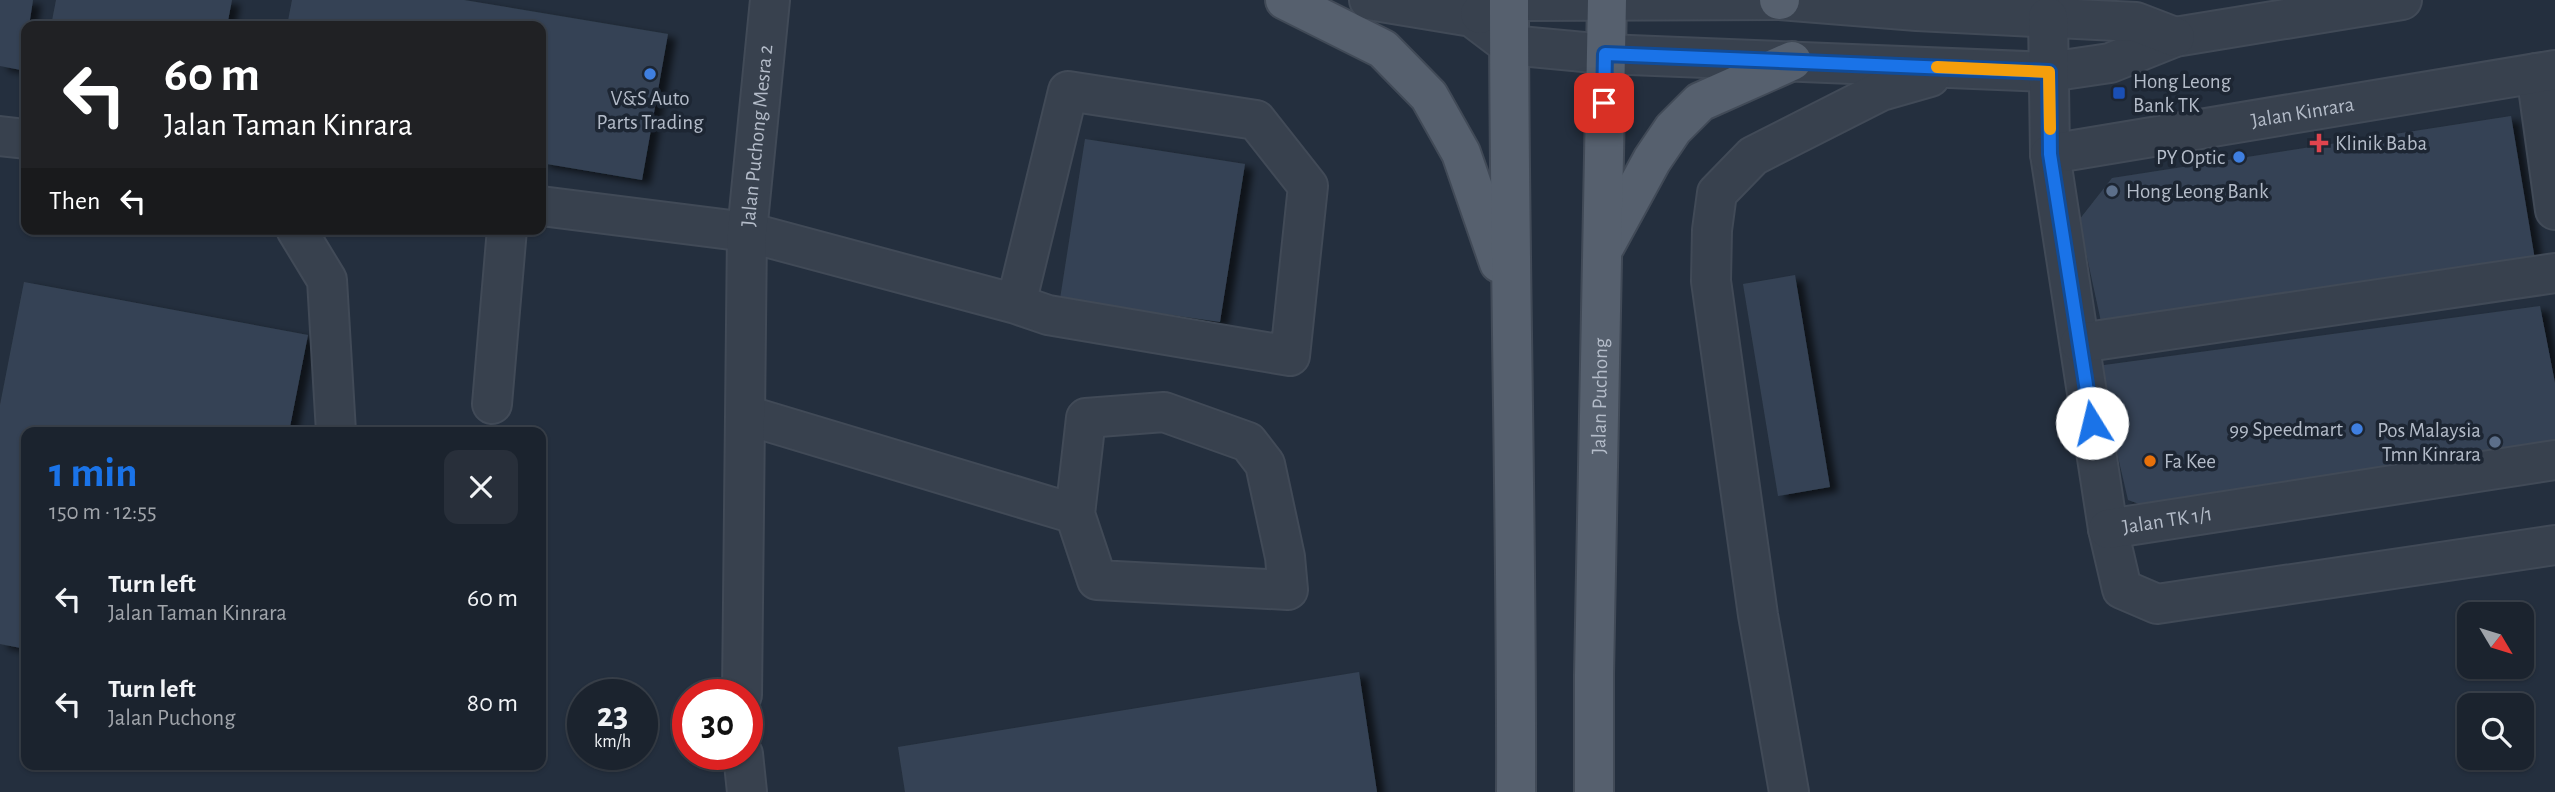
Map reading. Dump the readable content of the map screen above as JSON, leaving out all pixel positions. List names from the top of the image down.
{
  "streets": {
    "main road": ["Jalan Puchong"],
    "street": ["Jalan Kinrara", "Jalan Puchong Mesra 2", "Jalan TK 1/1"]
  },
  "places": {
    "other": [
      "V&S Auto Parts Trading",
      "PY Optic",
      "Hong Leong Bank",
      "99 Speedmart",
      "Pos Malaysia Tmn Kinrara",
      "Fa Kee"
    ],
    "transit": ["Hong Leong Bank TK"],
    "health": ["Klinik Baba"]
  },
  "north": "bottom right",
  "page": {
    "turn": ["60 m", "Jalan Taman Kinrara"],
    "then": "Then",
    "heading": ["1 min", "150 m · 12:55"],
    "list": [
      {
        "name": "Turn left",
        "note": "Jalan Taman Kinrara",
        "value": "60 m"
      },
      {
        "name": "Turn left",
        "note": "Jalan Puchong",
        "value": "80 m"
      }
    ],
    "speed": "23 km/h",
    "limit": "30"
  }
}
